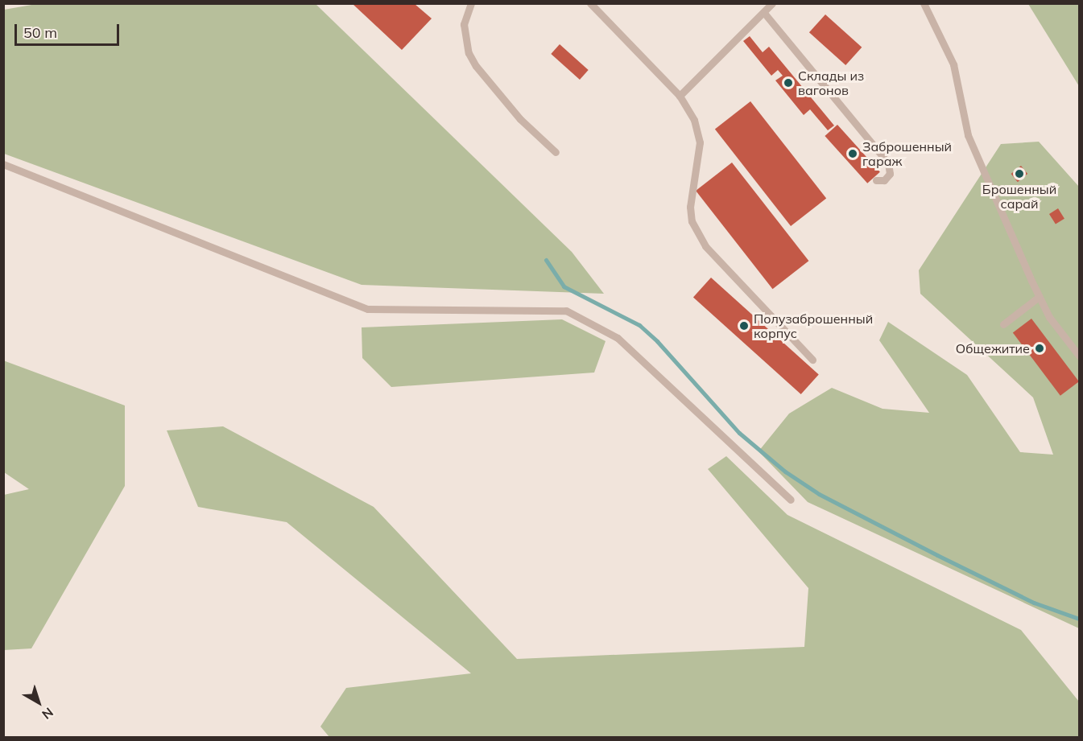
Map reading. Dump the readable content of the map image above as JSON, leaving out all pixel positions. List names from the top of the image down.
{
  "places": [
    "Склады из вагонов",
    "Заброшенный гараж",
    "Брошенный сарай",
    "Полузаброшенный корпус",
    "Общежитие"
  ],
  "scale_bar": "50 m",
  "north": "bottom right"
}
